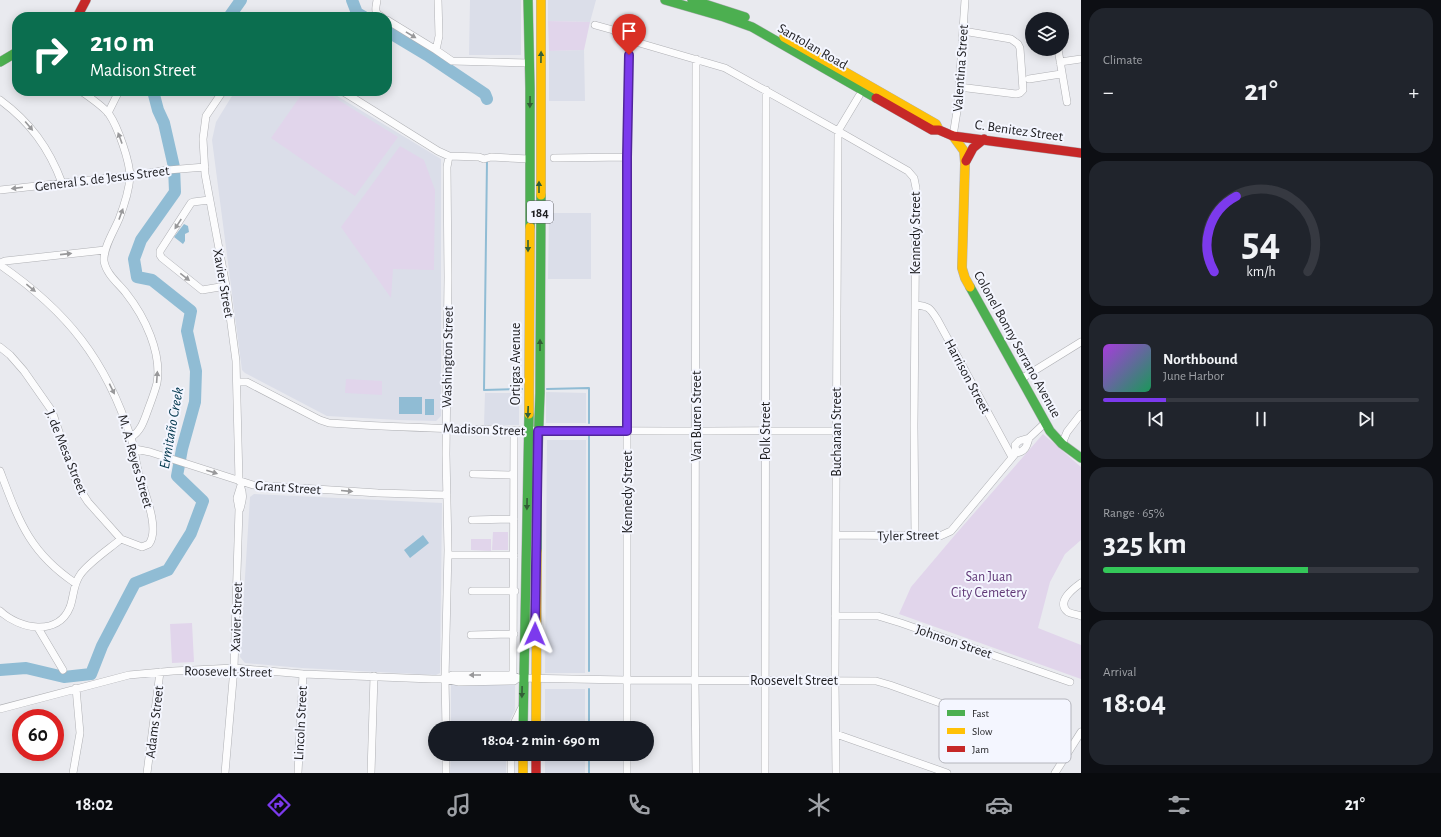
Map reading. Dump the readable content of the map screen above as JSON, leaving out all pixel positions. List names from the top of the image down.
{
  "streets": {
    "main road": [
      "Santolan Road",
      "C. Benitez Street",
      "184",
      "Colonel Bonny Serrano Avenue",
      "Ortigas Avenue"
    ],
    "street": [
      "Valentina Street",
      "General S. de Jesus Street",
      "Kennedy Street",
      "Xavier Street",
      "Washington Street",
      "Harrison Street",
      "Van Buren Street",
      "Madison Street",
      "Polk Street",
      "Buchanan Street",
      "J. de Mesa Street",
      "M. A. Reyes Street",
      "Grant Street",
      "Tyler Street",
      "Johnson Street",
      "Roosevelt Street",
      "Adams Street",
      "Lincoln Street"
    ]
  },
  "crossings": [
    ["Santolan Road", "Valentina Street"],
    ["Santolan Road", "C. Benitez Street"],
    ["Santolan Road", "Colonel Bonny Serrano Avenue"],
    ["Valentina Street", "C. Benitez Street"],
    ["Valentina Street", "Colonel Bonny Serrano Avenue"],
    ["C. Benitez Street", "Colonel Bonny Serrano Avenue"],
    ["General S. de Jesus Street", "Xavier Street"],
    ["Kennedy Street", "Harrison Street"],
    ["Kennedy Street", "Van Buren Street"],
    ["Kennedy Street", "Madison Street"],
    ["Kennedy Street", "Polk Street"],
    ["Kennedy Street", "Buchanan Street"],
    ["Kennedy Street", "Tyler Street"],
    ["Kennedy Street", "Roosevelt Street"],
    ["Xavier Street", "Madison Street"],
    ["Xavier Street", "Grant Street"],
    ["Xavier Street", "Roosevelt Street"],
    ["Colonel Bonny Serrano Avenue", "Tyler Street"],
    ["Washington Street", "Madison Street"],
    ["Washington Street", "Grant Street"],
    ["Washington Street", "Roosevelt Street"],
    ["Ortigas Avenue", "Madison Street"],
    ["Ortigas Avenue", "Roosevelt Street"],
    ["Harrison Street", "Tyler Street"],
    ["Van Buren Street", "Madison Street"],
    ["Van Buren Street", "Roosevelt Street"],
    ["Madison Street", "Polk Street"],
    ["Madison Street", "Buchanan Street"],
    ["Polk Street", "Roosevelt Street"],
    ["Buchanan Street", "Tyler Street"],
    ["Buchanan Street", "Johnson Street"],
    ["Buchanan Street", "Roosevelt Street"],
    ["J. de Mesa Street", "M. A. Reyes Street"],
    ["M. A. Reyes Street", "Grant Street"],
    ["Roosevelt Street", "Adams Street"],
    ["Roosevelt Street", "Lincoln Street"]
  ],
  "one_way": ["M. A. Reyes Street", "Grant Street"],
  "water": ["Ermitaño Creek"],
  "parks": ["San Juan City Cemetery"],
  "legend": ["Fast", "Slow", "Jam"],
  "page": {
    "tile": [
      "Climate",
      ["Range · 65%", "325 km"],
      ["Arrival", "18:04"]
    ],
    "turn": ["210 m", "Madison Street"],
    "heat": ["−", "21°", "+"],
    "song": ["Northbound", "June Harbor"],
    "limit": "60",
    "trip": "18:04 · 2 min · 690 m",
    "tabs": ["18:02", "21°"],
    "gauge": ["54", "km/h"]
  }
}
